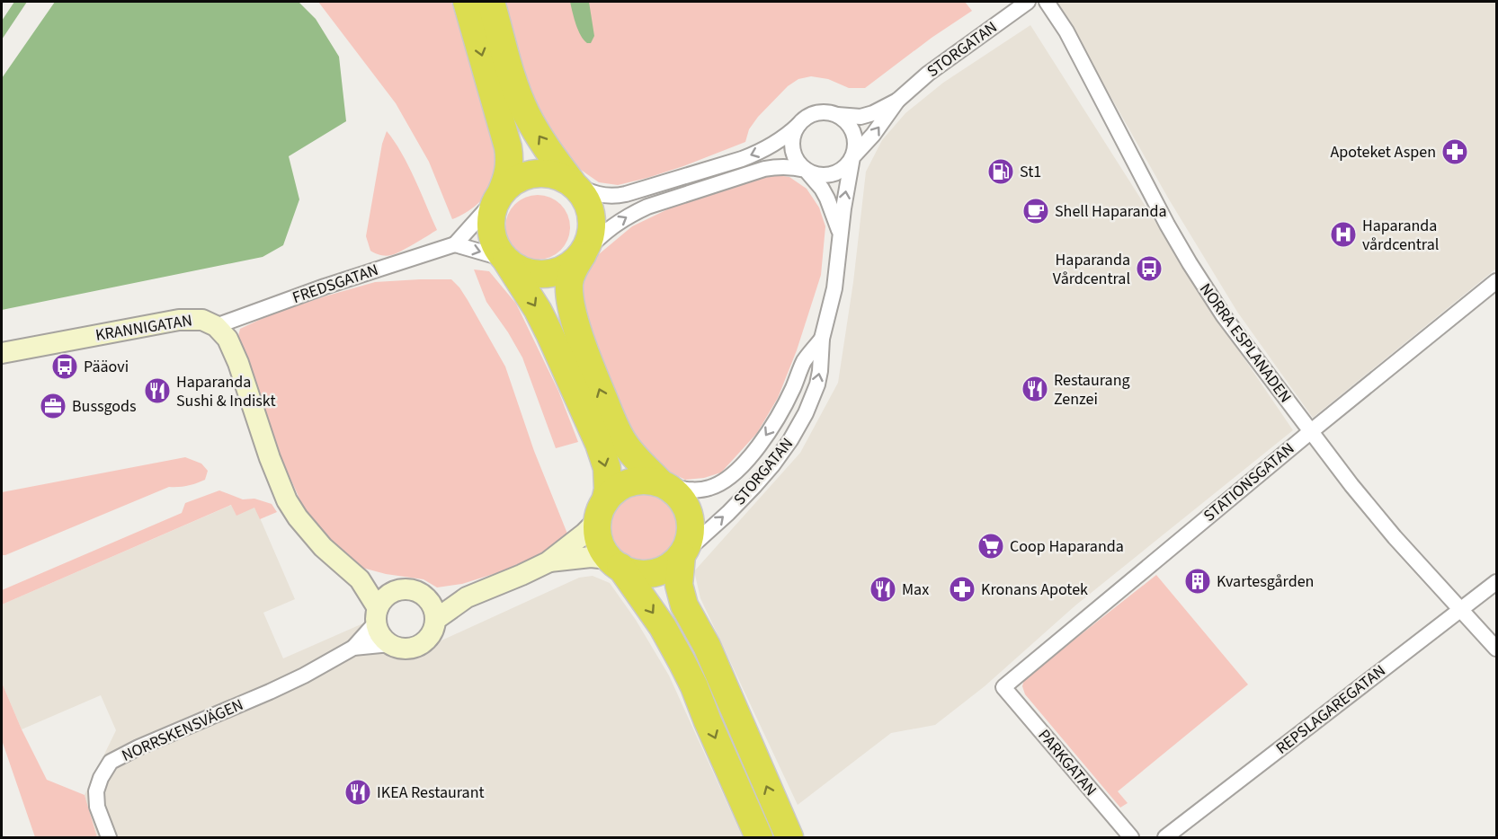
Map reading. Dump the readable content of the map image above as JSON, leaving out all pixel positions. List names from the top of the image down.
{
  "streets": {
    "street": [
      "STORGATAN",
      "FREDSGATAN",
      "KRANNIGATAN",
      "NORRA ESPLANADEN",
      "STATIONSGATAN",
      "REPSLAGAREGATAN",
      "NORRSKENSVÄGEN",
      "PARKGATAN"
    ]
  },
  "crossings": [
    ["FREDSGATAN", "KRANNIGATAN"],
    ["NORRA ESPLANADEN", "STATIONSGATAN"],
    ["NORRA ESPLANADEN", "REPSLAGAREGATAN"],
    ["STATIONSGATAN", "PARKGATAN"]
  ],
  "places": {
    "pharmacy": ["Apoteket Aspen", "Kronans Apotek"],
    "fuel station": ["St1"],
    "cafe": ["Shell Haparanda"],
    "hospital": ["Haparanda vårdcentral"],
    "bus stop": ["Haparanda Vårdcentral", "Pääovi"],
    "restaurant": [
      "Restaurang Zenzei",
      "Haparanda Sushi & Indiskt",
      "Max",
      "IKEA Restaurant"
    ],
    "office": ["Bussgods"],
    "supermarket": ["Coop Haparanda"],
    "building": ["Kvartesgården"]
  }
}
